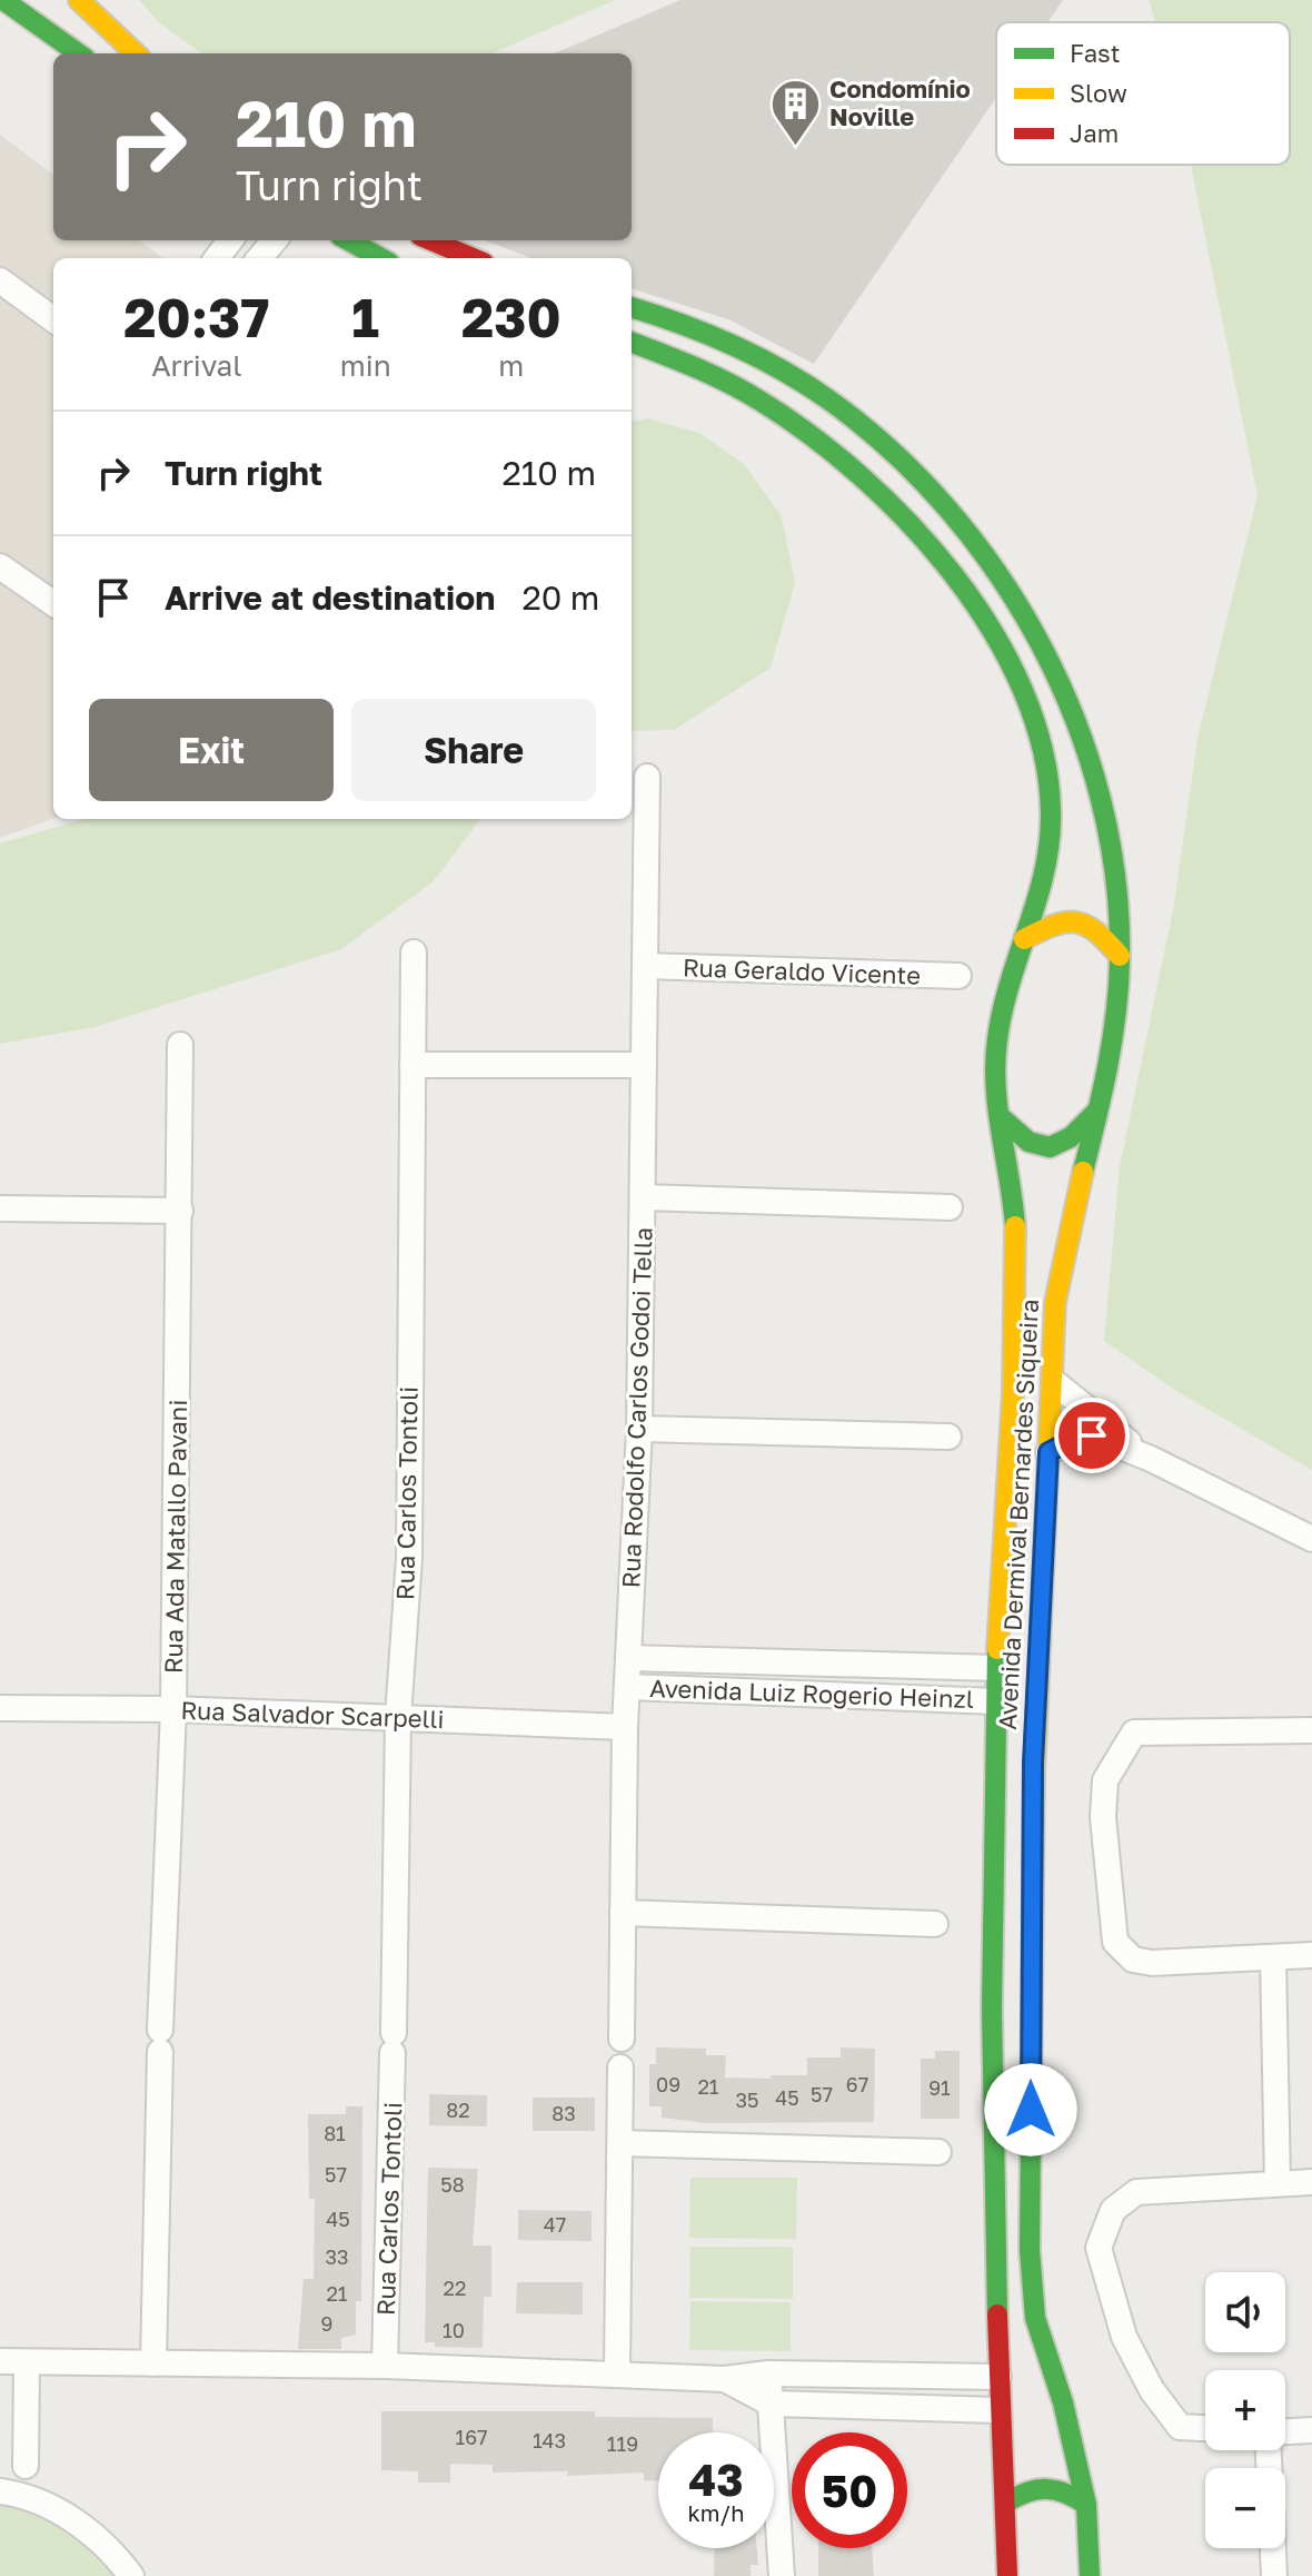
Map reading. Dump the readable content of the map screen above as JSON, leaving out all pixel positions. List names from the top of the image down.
{
  "streets": {
    "main road": ["Avenida Dermival Bernardes Siqueira"],
    "street": [
      "Rua Geraldo Vicente",
      "Rua Rodolfo Carlos Godoi Tella",
      "Rua Carlos Tontoli",
      "Rua Ada Matallo Pavani",
      "Avenida Luiz Rogerio Heinzl",
      "Rua Salvador Scarpelli"
    ]
  },
  "crossings": [
    ["Rua Geraldo Vicente", "Rua Rodolfo Carlos Godoi Tella"],
    ["Rua Rodolfo Carlos Godoi Tella", "Avenida Luiz Rogerio Heinzl"],
    ["Rua Rodolfo Carlos Godoi Tella", "Rua Salvador Scarpelli"],
    ["Rua Carlos Tontoli", "Rua Salvador Scarpelli"],
    ["Avenida Dermival Bernardes Siqueira", "Avenida Luiz Rogerio Heinzl"],
    ["Rua Ada Matallo Pavani", "Rua Salvador Scarpelli"]
  ],
  "places": {
    "building": ["Condomínio Noville"]
  },
  "house_numbers": [
    "09",
    "67",
    "21",
    "91",
    "57",
    "45",
    "35",
    "82",
    "83",
    "81",
    "57",
    "58",
    "45",
    "47",
    "33",
    "22",
    "21",
    "9",
    "10",
    "167",
    "143",
    "119"
  ],
  "legend": ["Fast", "Slow", "Jam"],
  "page": {
    "turn": ["210 m", "Turn right"],
    "eta": [
      "20:37",
      "Arrival",
      "1",
      "min",
      "230",
      "m"
    ],
    "list": [
      {
        "name": "Turn right",
        "value": "210 m"
      },
      {
        "name": "Arrive at destination",
        "value": "20 m"
      }
    ],
    "buttons": ["Exit", "Share"],
    "map_buttons": ["+", "−"],
    "speed": "43 km/h",
    "limit": "50"
  }
}
